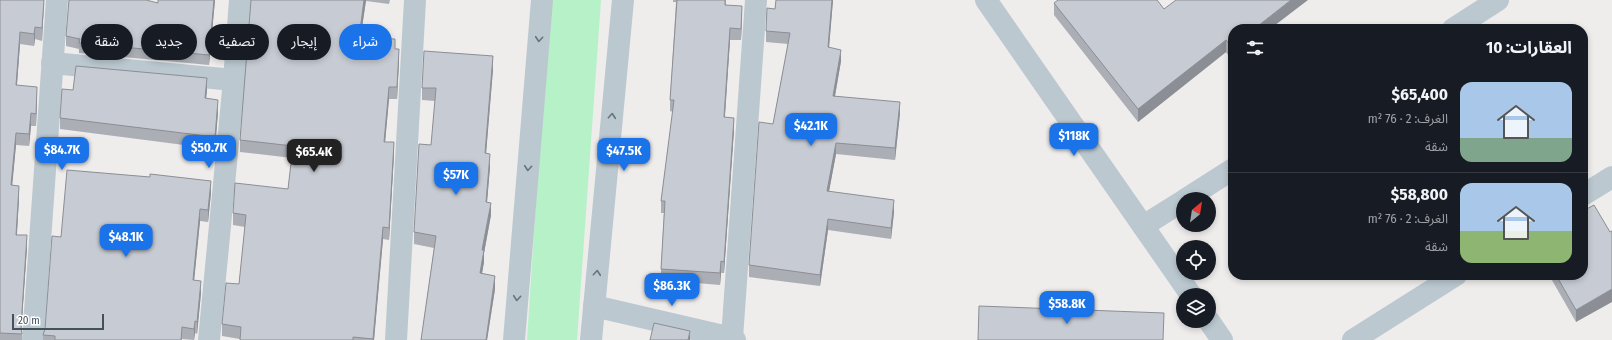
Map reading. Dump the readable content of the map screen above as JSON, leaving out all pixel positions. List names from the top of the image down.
{
  "scale_bar": "20 m",
  "north": "top right",
  "page": {
    "chip": [
      "شراء",
      "إيجار",
      "تصفية",
      "جديد",
      "شقة"
    ],
    "heading": "العقارات: 10",
    "list": [
      {
        "name": "$65,400",
        "note": "الغرف: 2 · 76 m² · شقة"
      },
      {
        "name": "$58,800",
        "note": "الغرف: 2 · 76 m² · شقة"
      }
    ],
    "price": [
      "$42.1K",
      "$118K",
      "$50.7K",
      "$84.7K",
      "$47.5K",
      "$65.4K",
      "$57K",
      "$48.1K",
      "$86.3K",
      "$58.8K"
    ],
    "scale": "20 m"
  }
}
